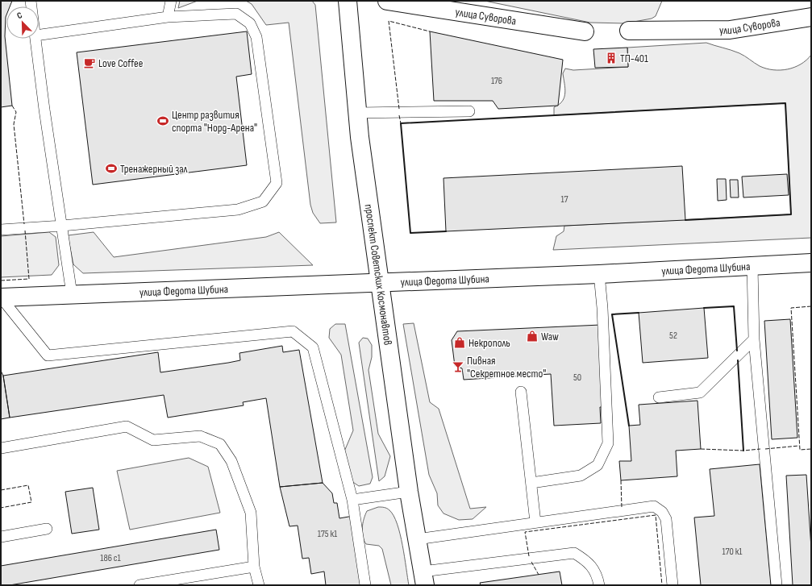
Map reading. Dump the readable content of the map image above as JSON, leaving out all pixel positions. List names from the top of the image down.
{
  "streets": {
    "street": ["улица Суворова", "улица Федота Шубина", "проспект Советских Космонавтов"]
  },
  "crossings": [
    ["улица Федота Шубина", "проспект Советских Космонавтов"]
  ],
  "places": {
    "building": ["ТП-401"],
    "cafe": ["Love Coffee"],
    "sports": ["Центр развития спорта \"Норд-Арена\"", "Тренажерный зал"],
    "shop": ["Waw", "Некрополь"],
    "bar": ["Пивная \"Секретное место\""]
  },
  "house_numbers": [
    "176",
    "17",
    "52",
    "50",
    "175 к1",
    "170 к1",
    "186 с1"
  ],
  "north": "top left"
}
